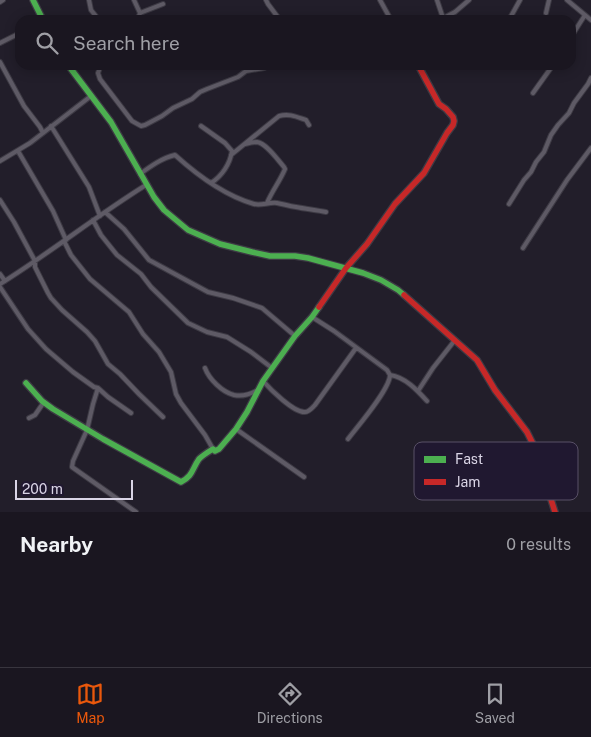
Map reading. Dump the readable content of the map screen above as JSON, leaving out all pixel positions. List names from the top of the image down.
{
  "legend": ["Fast", "Jam"],
  "scale_bar": "200 m",
  "page": {
    "search": "Search here",
    "scale": "200 m",
    "heading": ["Nearby", "0 results"],
    "nav": ["Map", "Directions", "Saved"]
  }
}
